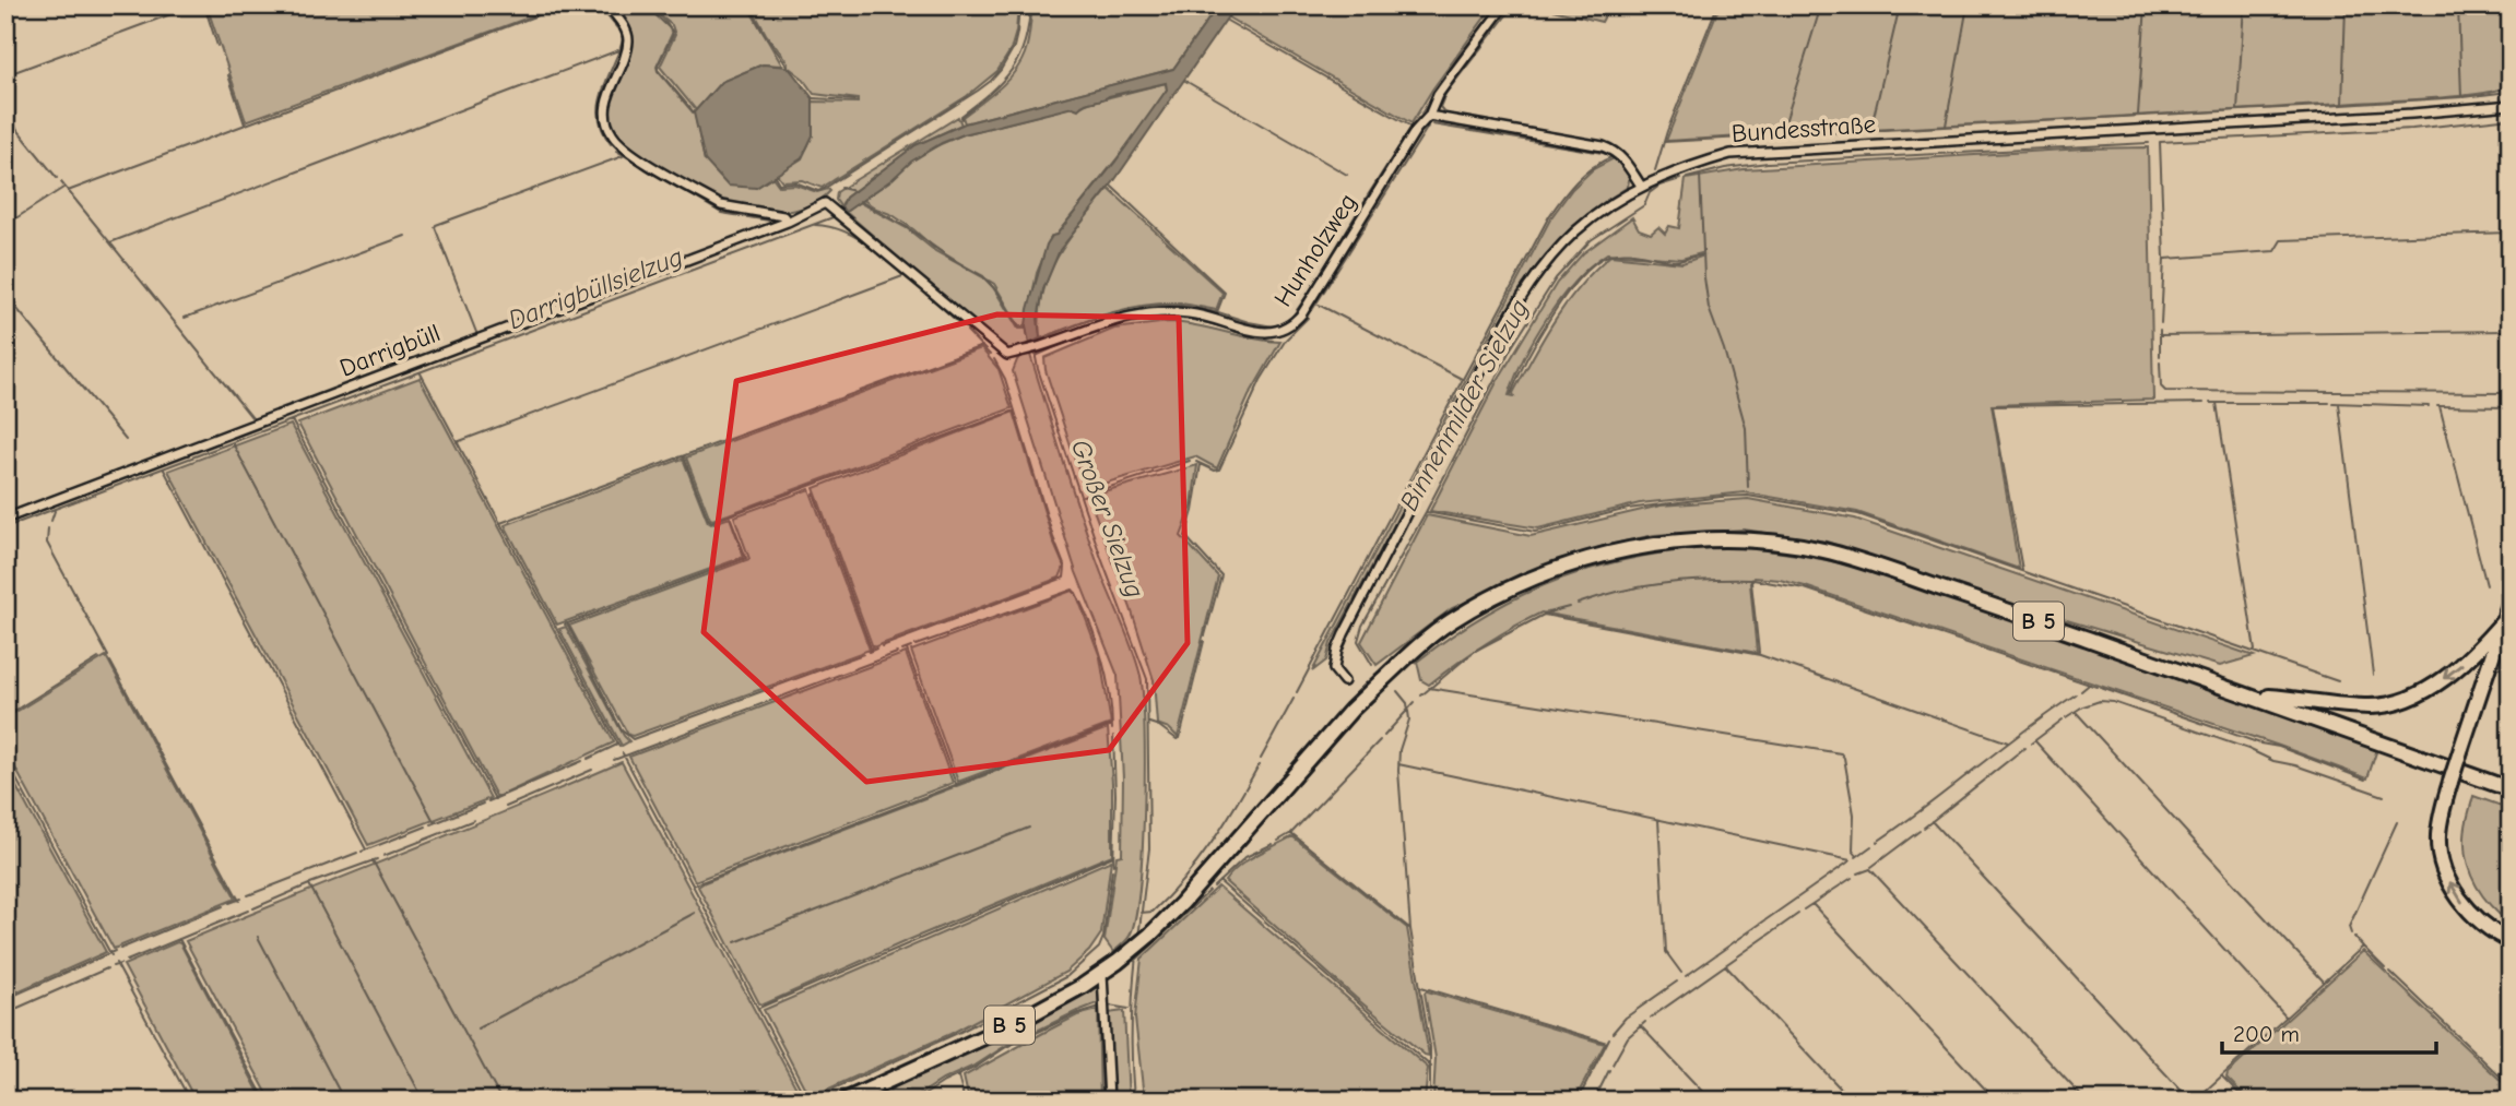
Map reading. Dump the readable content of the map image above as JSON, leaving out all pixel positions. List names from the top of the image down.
{
  "streets": {
    "main road": ["B 5"],
    "street": ["Bundesstraße", "Hunholzweg", "Darrigbüll"]
  },
  "crossings": [
    ["Hunholzweg", "Darrigbüll"]
  ],
  "water": ["Darrigbüllsielzug", "Binnenmilder Sielzug", "Großer Sielzug"],
  "scale_bar": "200 m"
}
